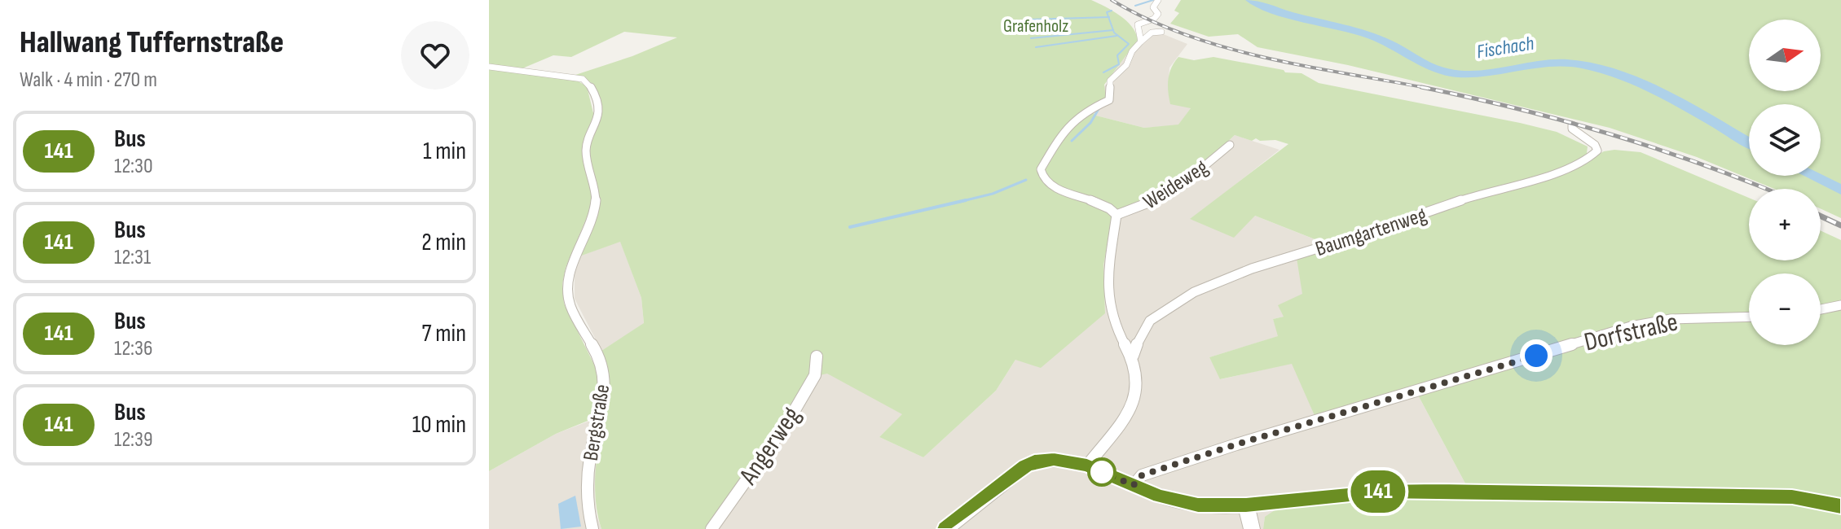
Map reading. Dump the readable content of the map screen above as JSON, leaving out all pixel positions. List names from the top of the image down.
{
  "streets": {
    "street": [
      "Weideweg",
      "Baumgartenweg",
      "Dorfstraße",
      "Bergstraße",
      "Angerweg"
    ]
  },
  "water": ["Fischach"],
  "parks": ["Grafenholz"],
  "lines": ["bus line 141"],
  "north": "right",
  "page": {
    "heading": ["Hallwang Tuffernstraße", "Walk · 4 min · 270 m"],
    "on_map": "141",
    "map_buttons": ["+", "−"],
    "list": [
      {
        "mark": "141",
        "name": "Bus",
        "note": "12:30",
        "value": "1 min"
      },
      {
        "mark": "141",
        "name": "Bus",
        "note": "12:31",
        "value": "2 min"
      },
      {
        "mark": "141",
        "name": "Bus",
        "note": "12:36",
        "value": "7 min"
      },
      {
        "mark": "141",
        "name": "Bus",
        "note": "12:39",
        "value": "10 min"
      }
    ]
  }
}
